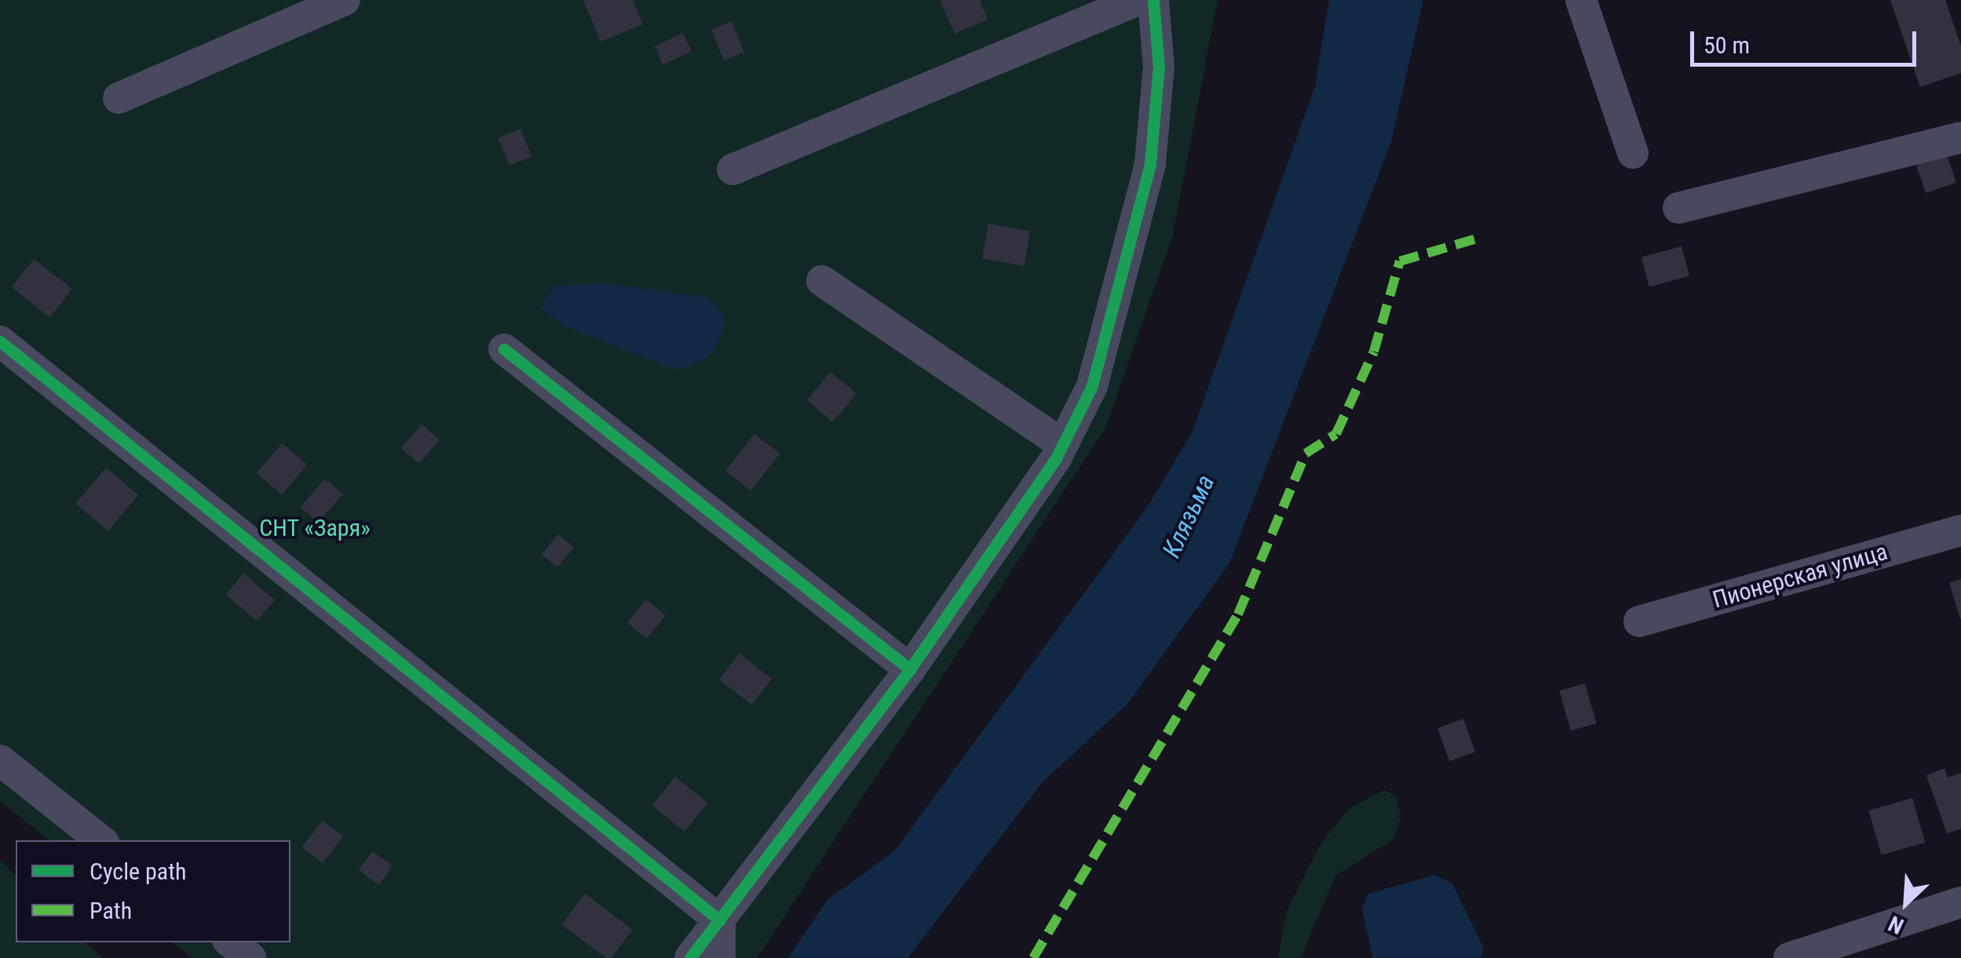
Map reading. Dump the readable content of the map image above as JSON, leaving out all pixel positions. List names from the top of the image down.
{
  "streets": {
    "street": ["Пионерская улица"]
  },
  "water": ["Клязьма"],
  "parks": ["СНТ «Заря»"],
  "legend": ["Cycle path", "Path"],
  "scale_bar": "50 m",
  "north": "bottom left"
}
